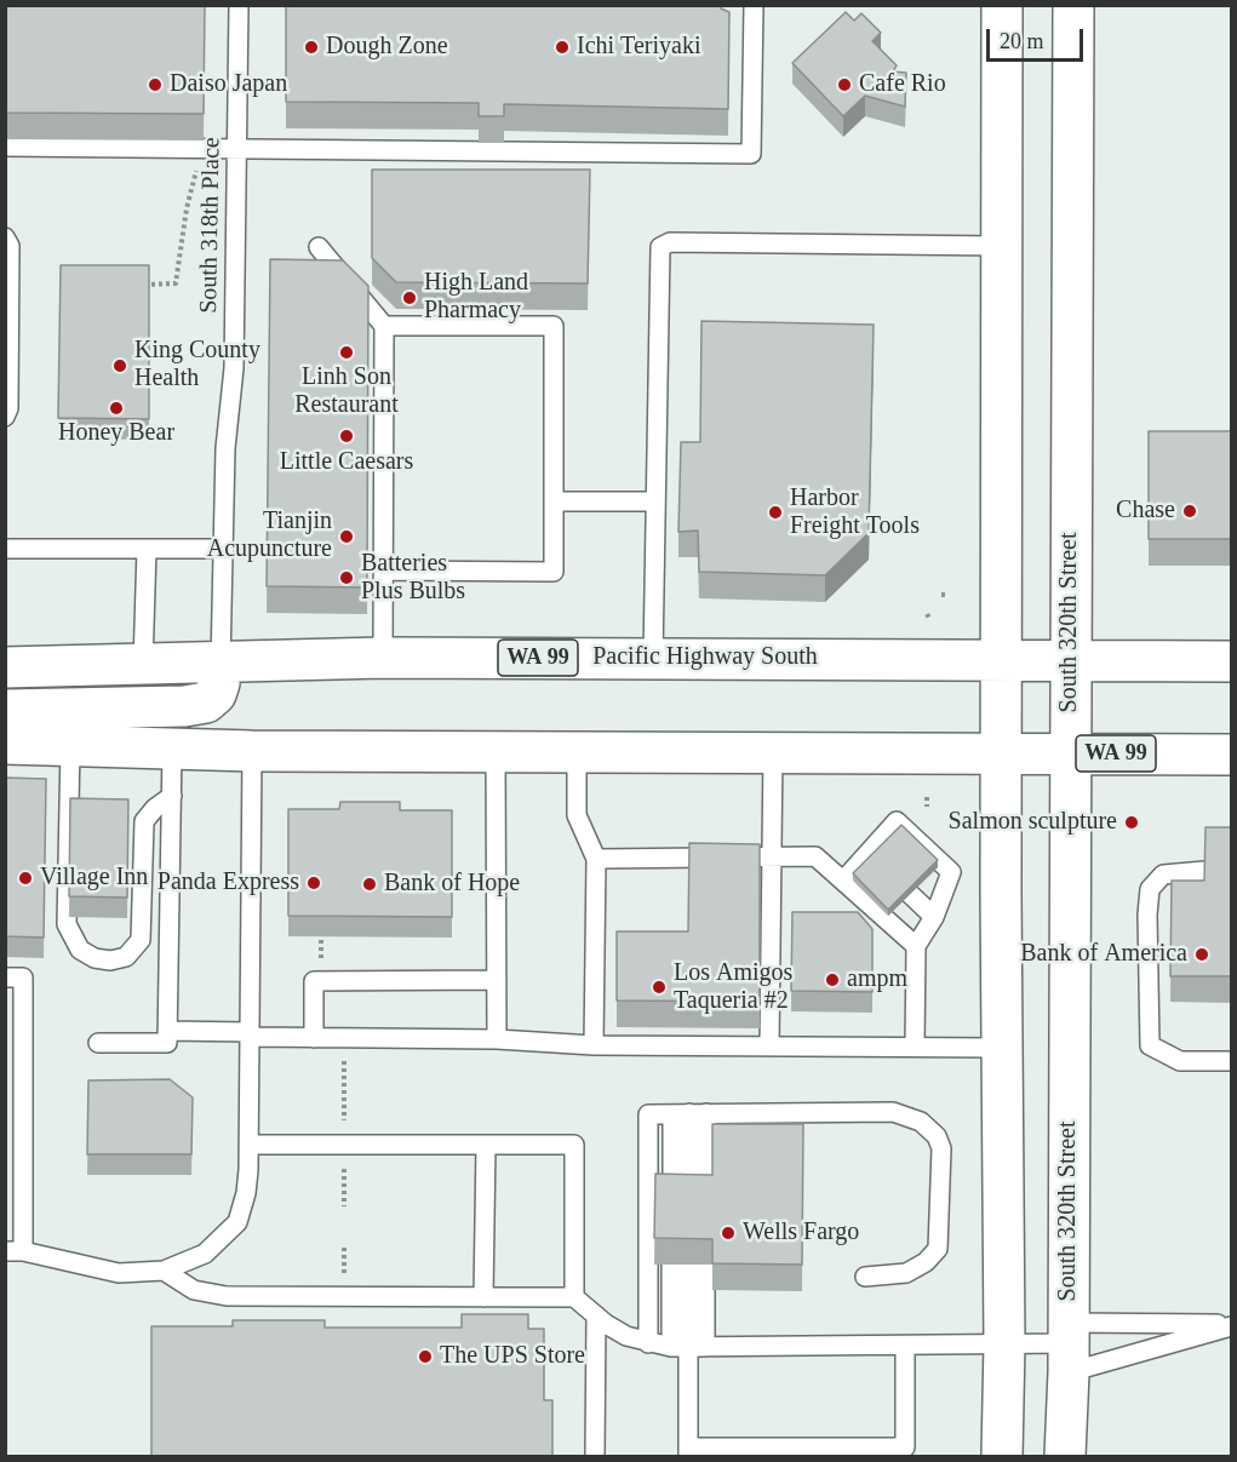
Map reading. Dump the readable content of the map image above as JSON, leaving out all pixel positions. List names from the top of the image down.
{
  "streets": {
    "main road": ["South 320th Street", "WA 99", "Pacific Highway South"],
    "lane": ["South 318th Place"]
  },
  "crossings": [
    ["South 318th Place", "Pacific Highway South"],
    ["South 320th Street", "WA 99"],
    ["South 320th Street", "Pacific Highway South"]
  ],
  "places": [
    "Dough Zone",
    "Ichi Teriyaki",
    "Daiso Japan",
    "Cafe Rio",
    "High Land Pharmacy",
    "Linh Son Restaurant",
    "King County Health",
    "Honey Bear",
    "Little Caesars",
    "Chase",
    "Harbor Freight Tools",
    "Tianjin Acupuncture",
    "Batteries Plus Bulbs",
    "Salmon sculpture",
    "Village Inn",
    "Panda Express",
    "Bank of Hope",
    "Bank of America",
    "ampm",
    "Los Amigos Taqueria #2",
    "Wells Fargo",
    "The UPS Store"
  ],
  "scale_bar": "20 m"
}
